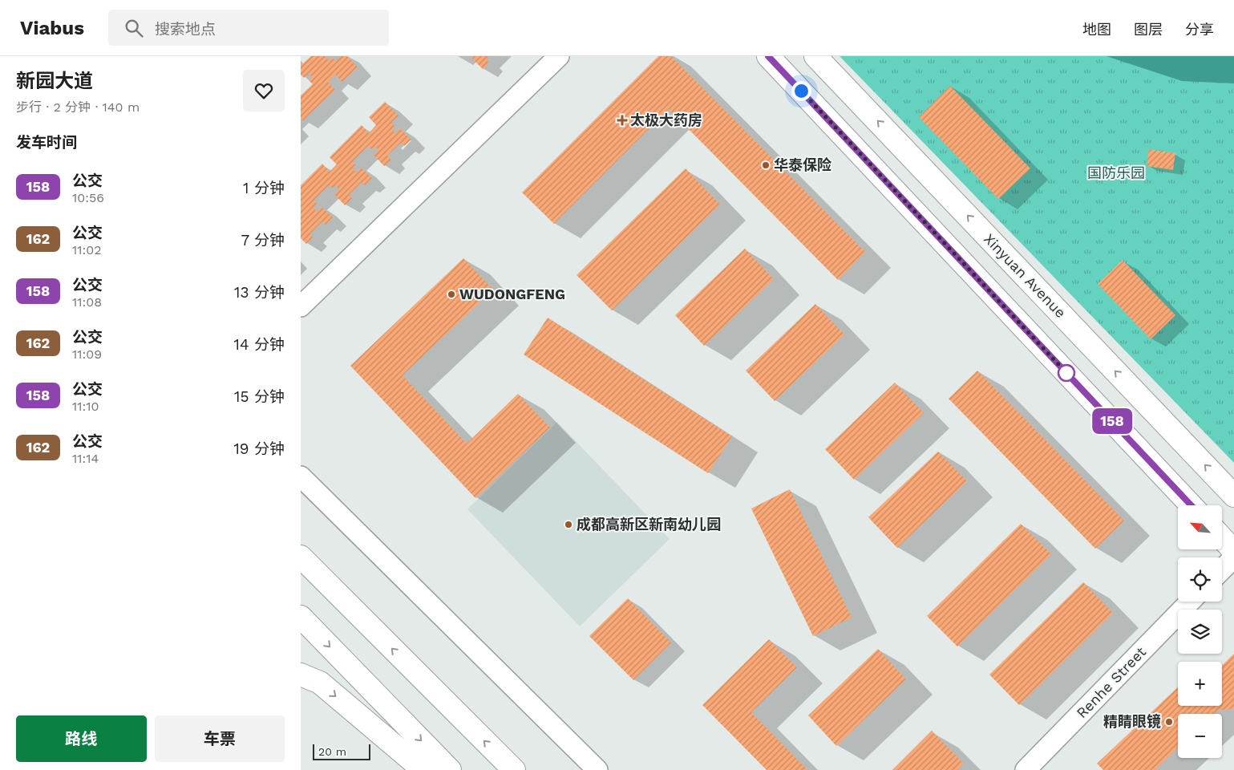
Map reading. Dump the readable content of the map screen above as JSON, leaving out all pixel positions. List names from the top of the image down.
{
  "streets": {
    "main road": ["Xinyuan Avenue"],
    "street": ["Renhe Street"]
  },
  "parks": ["国防乐园"],
  "places": {
    "health": ["太极大药房"],
    "other": [
      "华泰保险",
      "WUDONGFENG",
      "成都高新区新南幼儿园",
      "精睛眼镜"
    ]
  },
  "lines": ["bus line 158"],
  "scale_bar": "20 m",
  "north": "top left",
  "page": {
    "header": "Viabus",
    "search": "搜索地点",
    "nav": ["地图", "图层", "分享"],
    "heading": [
      ["新园大道", "步行 · 2 分钟 · 140 m"],
      "发车时间"
    ],
    "on_map": "158",
    "list": [
      {
        "mark": "158",
        "name": "公交",
        "note": "10:56",
        "value": "1 分钟"
      },
      {
        "mark": "162",
        "name": "公交",
        "note": "11:02",
        "value": "7 分钟"
      },
      {
        "mark": "158",
        "name": "公交",
        "note": "11:08",
        "value": "13 分钟"
      },
      {
        "mark": "162",
        "name": "公交",
        "note": "11:09",
        "value": "14 分钟"
      },
      {
        "mark": "158",
        "name": "公交",
        "note": "11:10",
        "value": "15 分钟"
      },
      {
        "mark": "162",
        "name": "公交",
        "note": "11:14",
        "value": "19 分钟"
      }
    ],
    "map_buttons": ["+", "−"],
    "buttons": ["路线", "车票"],
    "scale": "20 m"
  }
}
